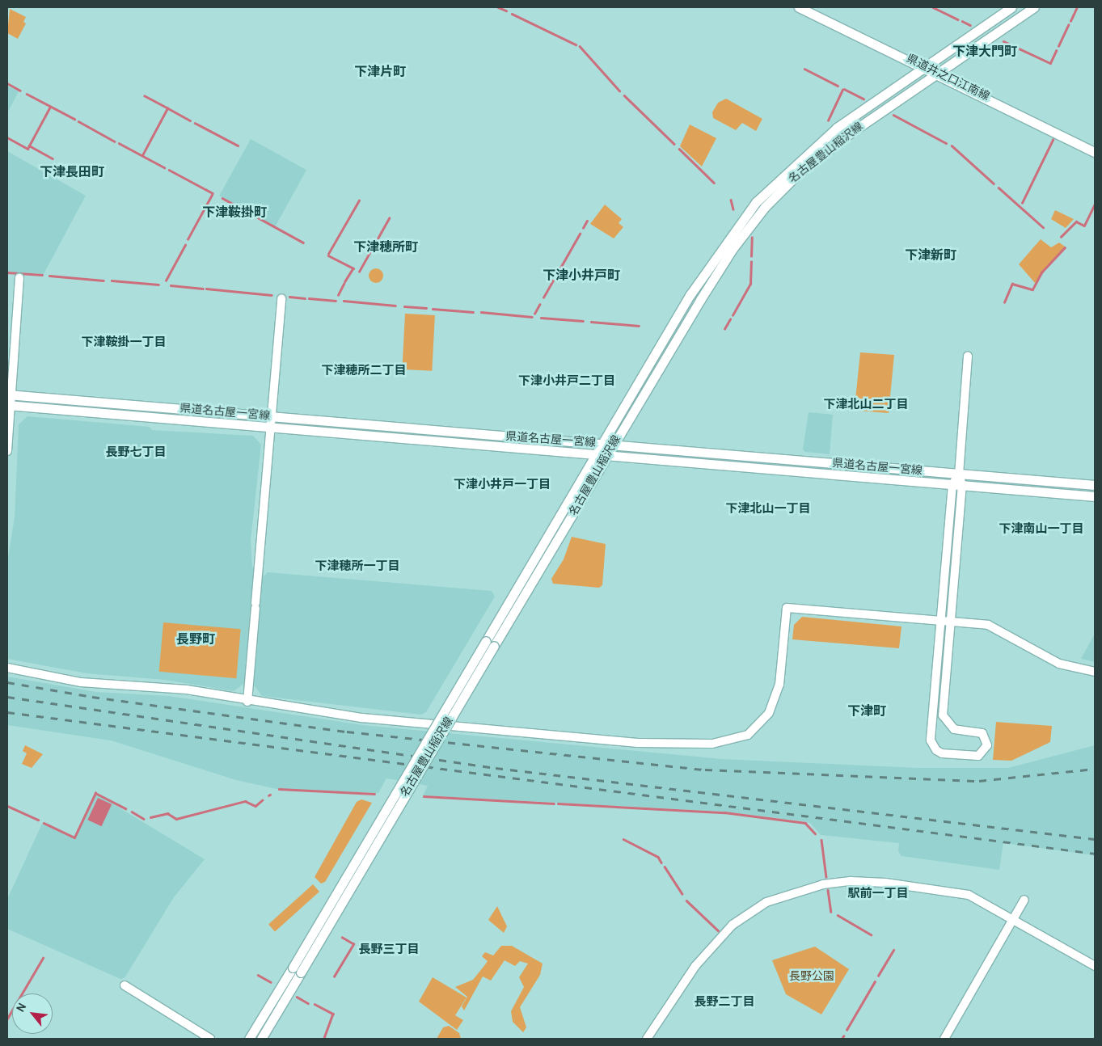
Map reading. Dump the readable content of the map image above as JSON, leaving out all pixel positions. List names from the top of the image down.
{
  "streets": {
    "main road": ["県道井之口江南線", "名古屋豊山稲沢線", "県道名古屋一宮線"]
  },
  "crossings": [
    ["県道井之口江南線", "名古屋豊山稲沢線"],
    ["名古屋豊山稲沢線", "県道名古屋一宮線"]
  ],
  "districts": [
    "下津大門町",
    "下津片町",
    "下津長田町",
    "下津鞍掛町",
    "下津穂所町",
    "下津新町",
    "下津小井戸町",
    "下津鞍掛一丁目",
    "下津穂所二丁目",
    "下津小井戸二丁目",
    "下津北山二丁目",
    "長野七丁目",
    "下津小井戸一丁目",
    "下津北山一丁目",
    "下津南山一丁目",
    "下津穂所一丁目",
    "長野町",
    "下津町",
    "駅前一丁目",
    "長野三丁目",
    "長野二丁目"
  ],
  "parks": ["長野公園"],
  "north": "top left"
}
